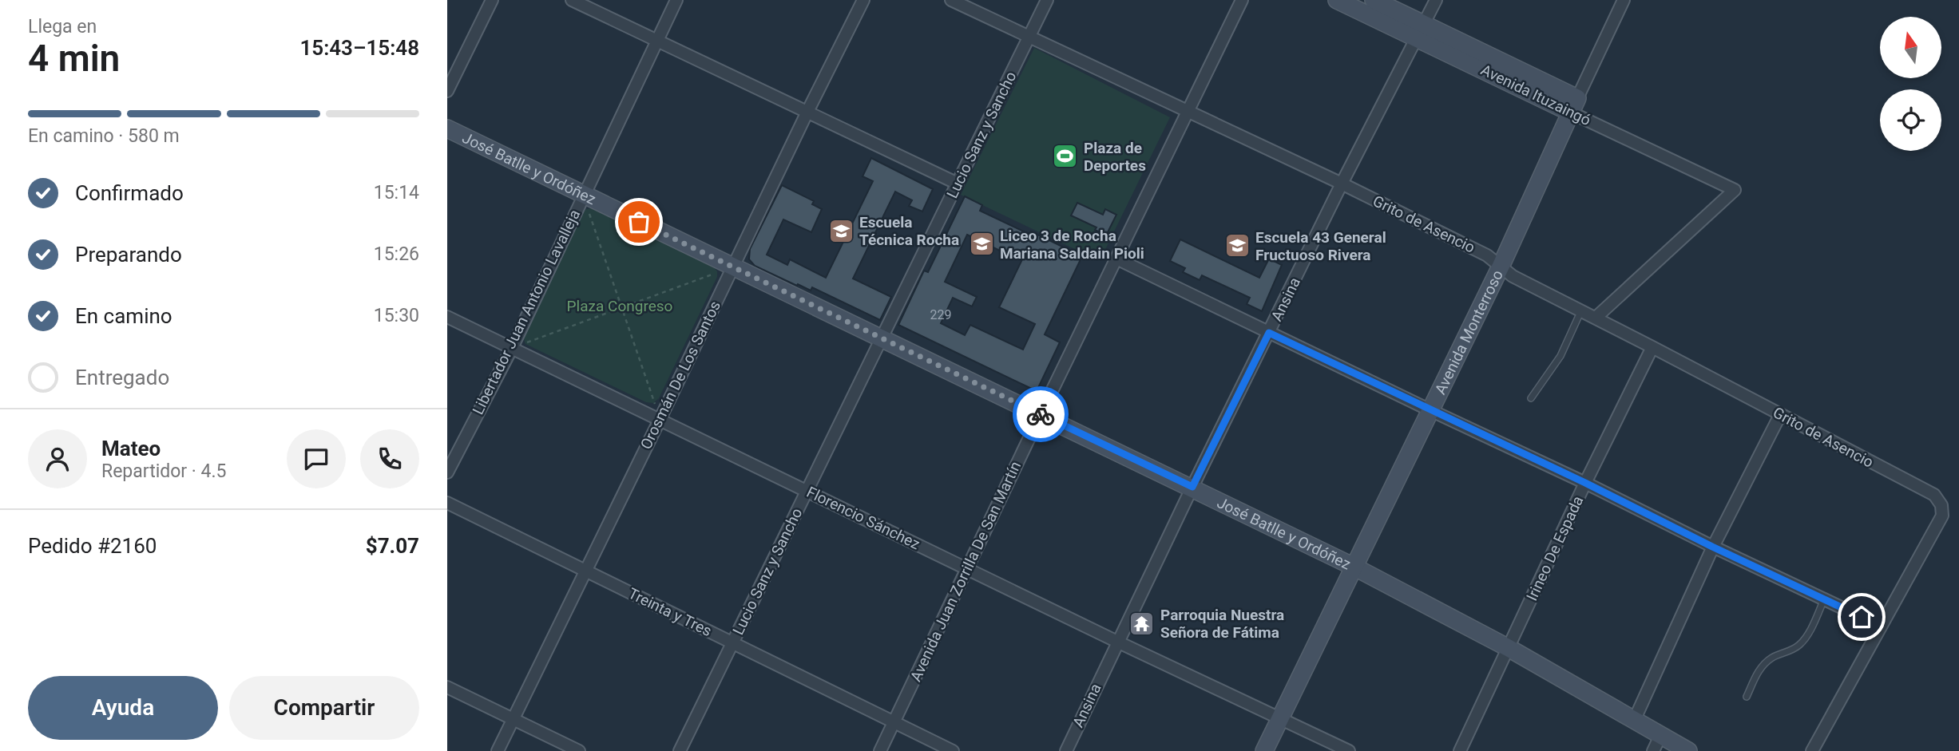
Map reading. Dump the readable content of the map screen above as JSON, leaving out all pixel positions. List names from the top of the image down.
{
  "streets": {
    "main road": ["Avenida Ituzaingó", "José Batlle y Ordóñez", "Avenida Monterroso"],
    "street": [
      "Lucio Sanz y Sancho",
      "Grito de Asencio",
      "Ansina",
      "Libertador Juan Antonio Lavalleja",
      "Orosmán De Los Santos",
      "Florencio Sánchez",
      "Irineo De Espada",
      "Avenida Juan Zorrilla De San Martín",
      "Treinta y Tres"
    ]
  },
  "crossings": [
    ["Avenida Ituzaingó", "Grito de Asencio"],
    ["Avenida Ituzaingó", "Ansina"],
    ["Avenida Ituzaingó", "Avenida Monterroso"],
    ["Lucio Sanz y Sancho", "José Batlle y Ordóñez"],
    ["Lucio Sanz y Sancho", "Grito de Asencio"],
    ["Lucio Sanz y Sancho", "Florencio Sánchez"],
    ["Lucio Sanz y Sancho", "Treinta y Tres"],
    ["José Batlle y Ordóñez", "Ansina"],
    ["José Batlle y Ordóñez", "Libertador Juan Antonio Lavalleja"],
    ["José Batlle y Ordóñez", "Avenida Monterroso"],
    ["José Batlle y Ordóñez", "Orosmán De Los Santos"],
    ["José Batlle y Ordóñez", "Irineo De Espada"],
    ["José Batlle y Ordóñez", "Avenida Juan Zorrilla De San Martín"],
    ["Grito de Asencio", "Ansina"],
    ["Grito de Asencio", "Avenida Monterroso"],
    ["Grito de Asencio", "Irineo De Espada"],
    ["Grito de Asencio", "Avenida Juan Zorrilla De San Martín"],
    ["Ansina", "Florencio Sánchez"],
    ["Libertador Juan Antonio Lavalleja", "Florencio Sánchez"],
    ["Avenida Monterroso", "Florencio Sánchez"],
    ["Orosmán De Los Santos", "Florencio Sánchez"],
    ["Orosmán De Los Santos", "Treinta y Tres"],
    ["Florencio Sánchez", "Avenida Juan Zorrilla De San Martín"],
    ["Avenida Juan Zorrilla De San Martín", "Treinta y Tres"]
  ],
  "parks": ["Plaza Congreso"],
  "places": {
    "sports": ["Plaza de Deportes"],
    "school or university": ["Escuela Técnica Rocha", "Liceo 3 de Rocha Mariana Saldain Pioli", "Escuela 43 General Fructuoso Rivera"],
    "temple": ["Parroquia Nuestra Señora de Fátima"]
  },
  "house_numbers": ["229"],
  "north": "top",
  "page": {
    "heading": ["4 min", "Llega en", "15:43–15:48"],
    "panel": [
      "Mateo",
      "Repartidor · 4.5",
      "Pedido #2160",
      "$7.07"
    ],
    "bar": "En camino · 580 m",
    "list": [
      ["Confirmado", "15:14"],
      ["Preparando", "15:26"],
      ["En camino", "15:30"],
      "Entregado"
    ],
    "buttons": ["Ayuda", "Compartir"]
  }
}
